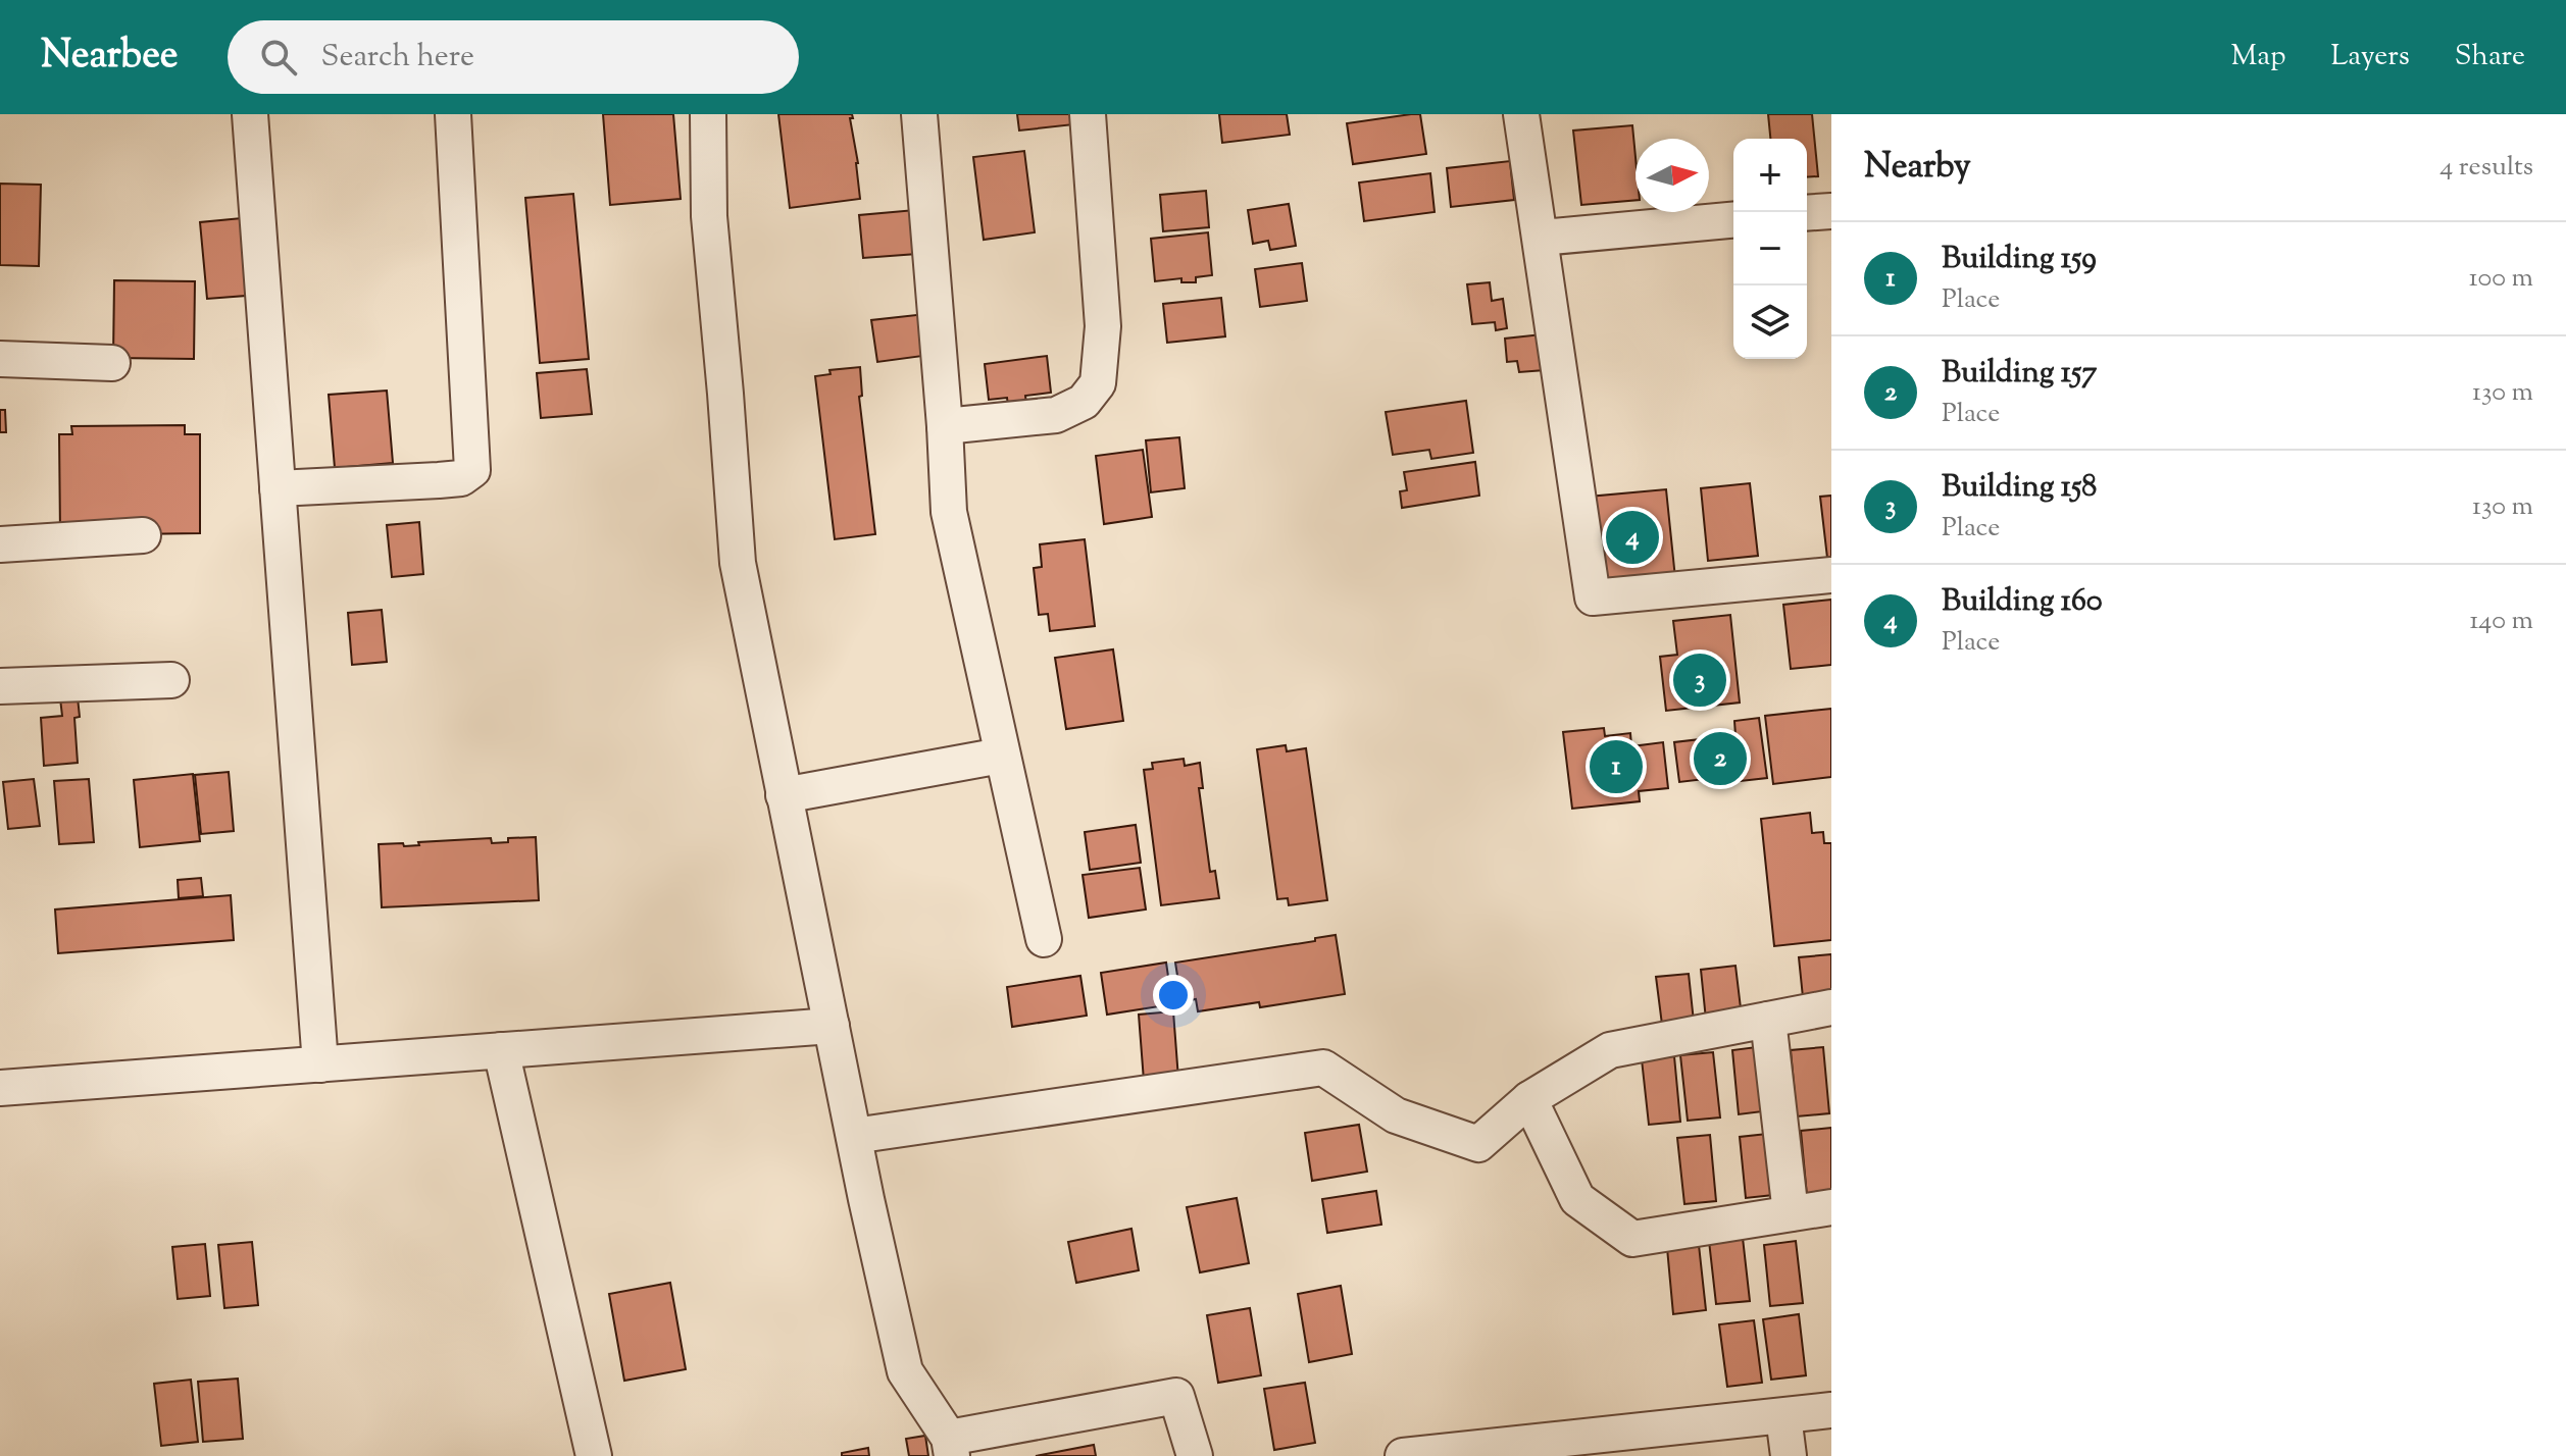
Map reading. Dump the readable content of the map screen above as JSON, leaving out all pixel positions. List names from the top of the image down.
{
  "north": "right",
  "page": {
    "header": "Nearbee",
    "search": "Search here",
    "nav": ["Map", "Layers", "Share"],
    "heading": ["Nearby", "4 results"],
    "map_buttons": ["+", "−"],
    "list": [
      {
        "mark": "1",
        "name": "Building 159",
        "note": "Place",
        "value": "100 m"
      },
      {
        "mark": "2",
        "name": "Building 157",
        "note": "Place",
        "value": "130 m"
      },
      {
        "mark": "3",
        "name": "Building 158",
        "note": "Place",
        "value": "130 m"
      },
      {
        "mark": "4",
        "name": "Building 160",
        "note": "Place",
        "value": "140 m"
      }
    ],
    "pins": [
      "4",
      "3",
      "2",
      "1"
    ]
  }
}
